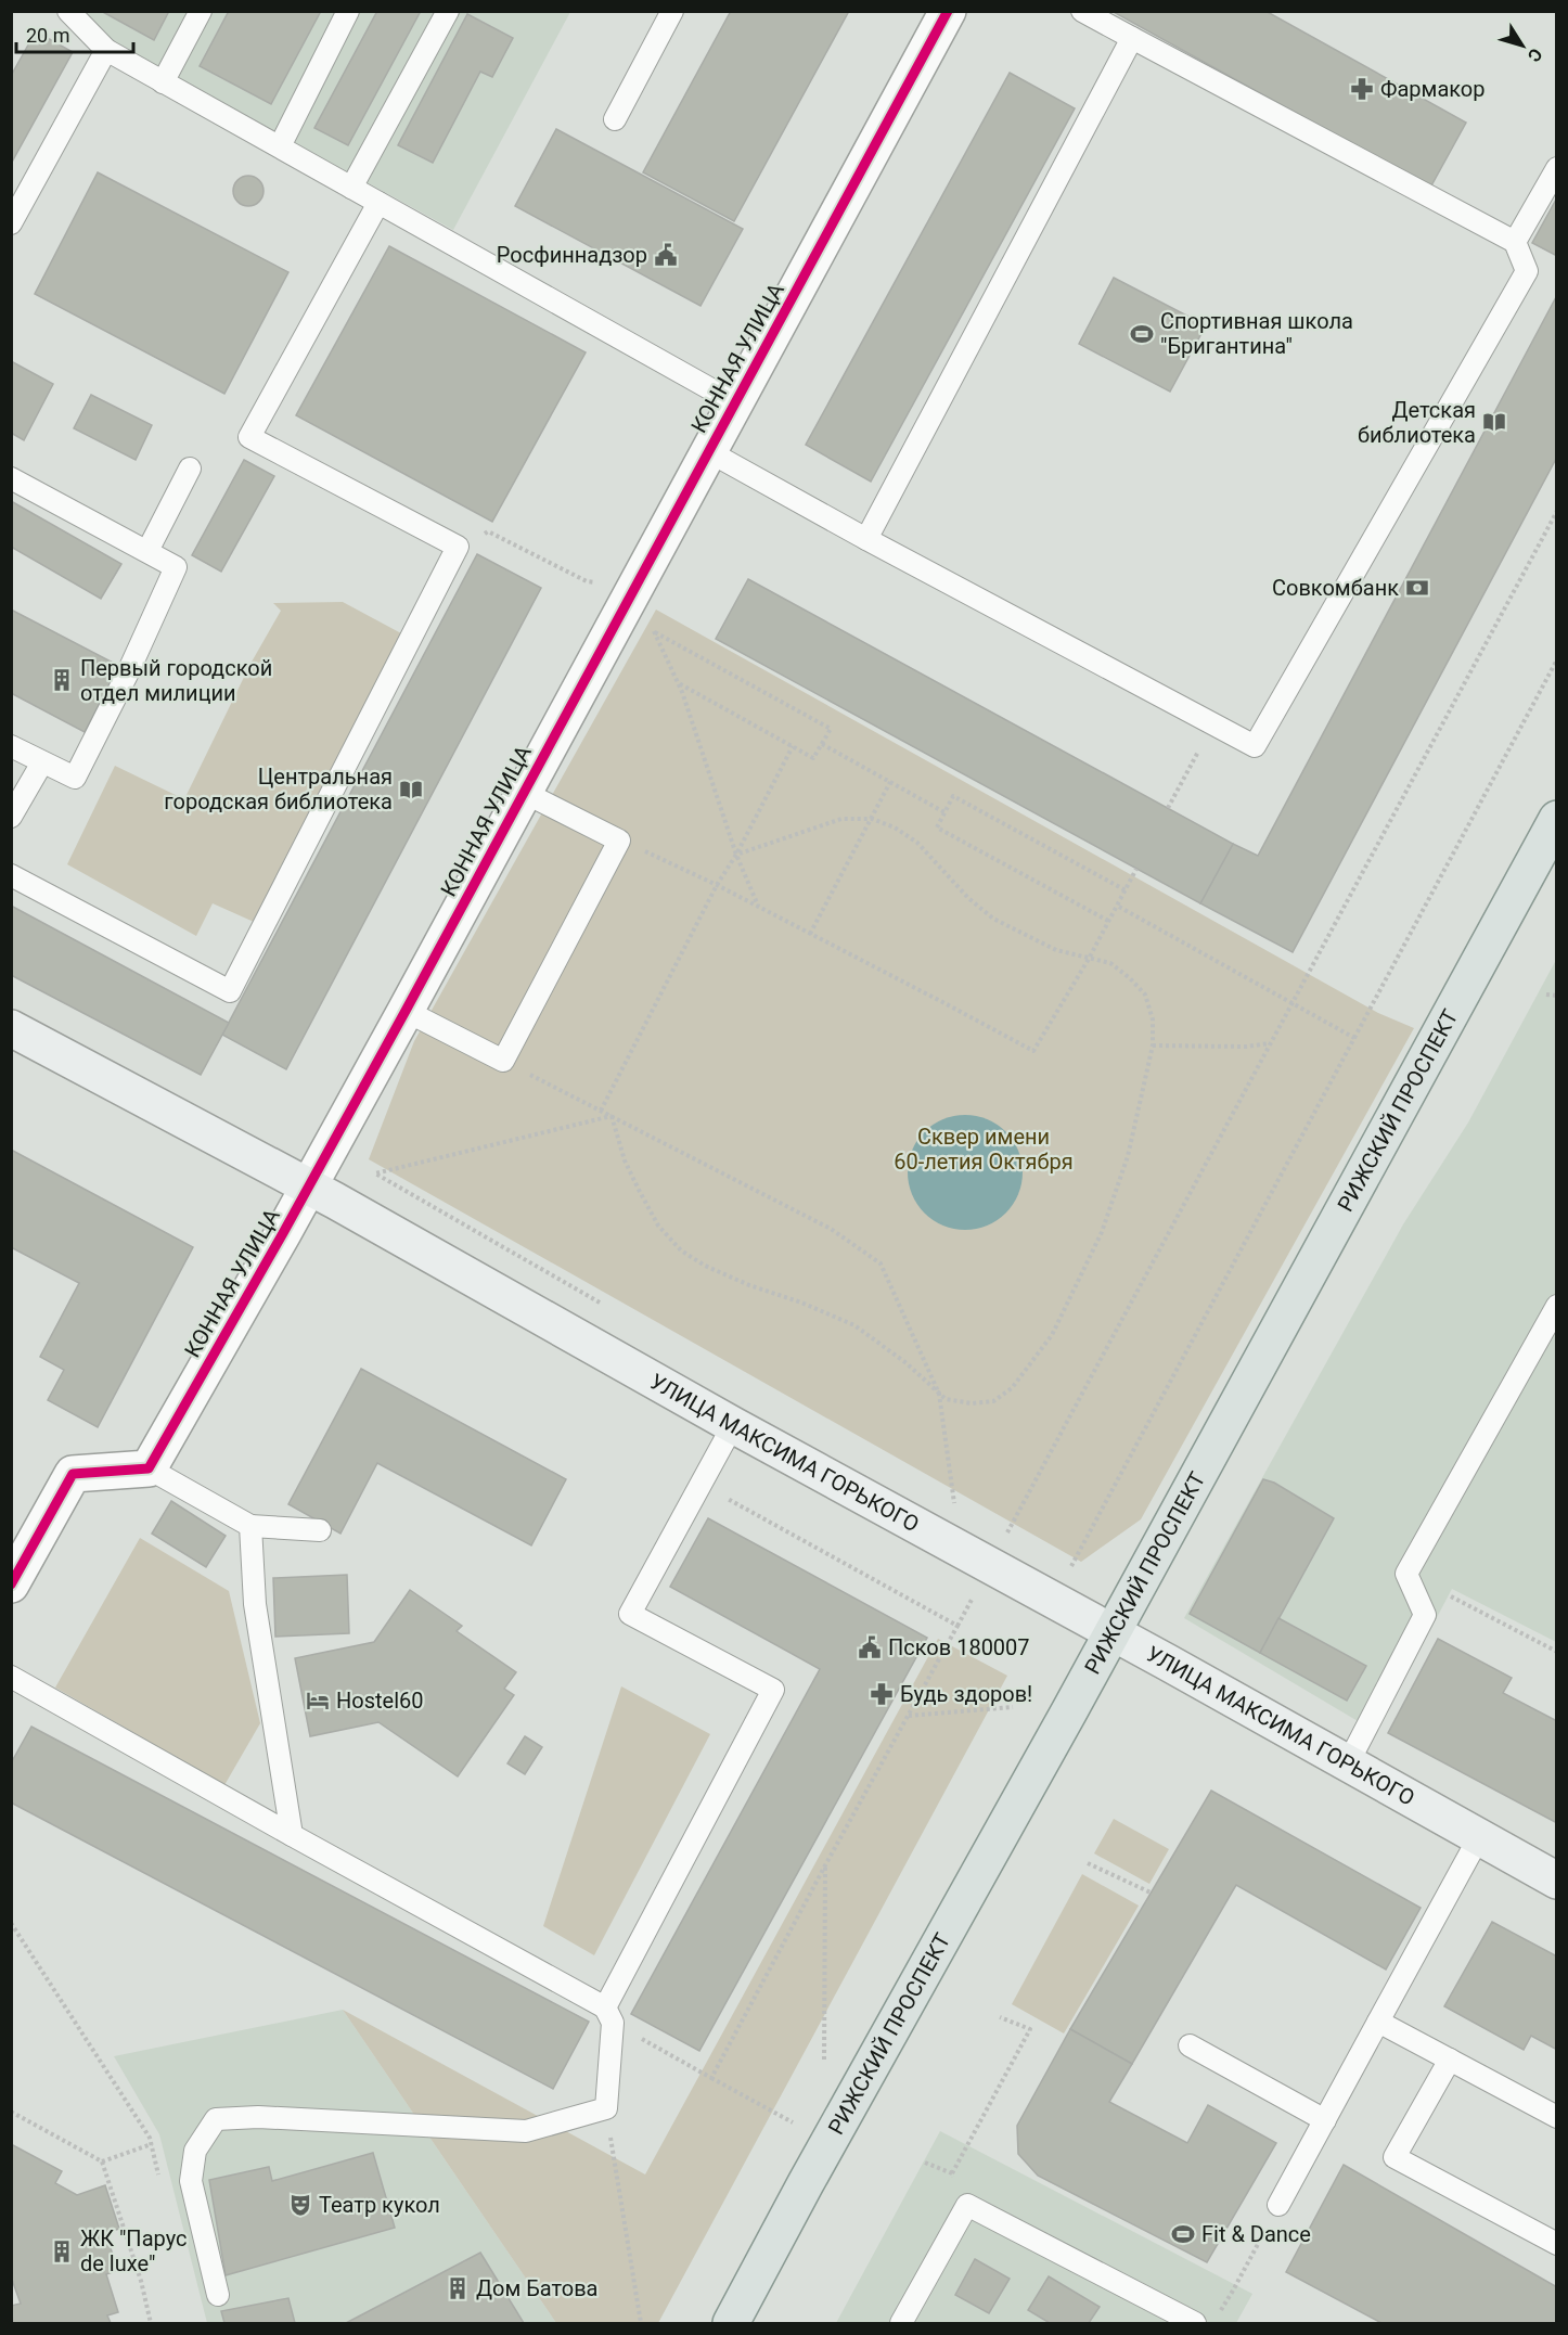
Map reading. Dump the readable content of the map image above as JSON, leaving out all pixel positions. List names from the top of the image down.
{
  "streets": {
    "main road": ["РИЖСКИЙ ПРОСПЕКТ", "УЛИЦА МАКСИМА ГОРЬКОГО"],
    "street": ["КОННАЯ УЛИЦА"]
  },
  "crossings": [
    ["КОННАЯ УЛИЦА", "УЛИЦА МАКСИМА ГОРЬКОГО"],
    ["РИЖСКИЙ ПРОСПЕКТ", "УЛИЦА МАКСИМА ГОРЬКОГО"]
  ],
  "parks": ["Сквер имени 60-летия Октября"],
  "places": {
    "pharmacy": ["Фармакор", "Будь здоров!"],
    "public building": ["Росфиннадзор", "Псков 180007"],
    "sports": ["Спортивная школа \"Бригантина\"", "Fit & Dance"],
    "library": ["Детская библиотека", "Центральная городская библиотека"],
    "bank": ["Совкомбанк"],
    "building": ["Первый городской отдел милиции", "ЖК \"Парус de luxe\"", "Дом Батова"],
    "hotel": ["Hostel60"],
    "theatre": ["Театр кукол"]
  },
  "scale_bar": "20 m",
  "north": "bottom right"
}
